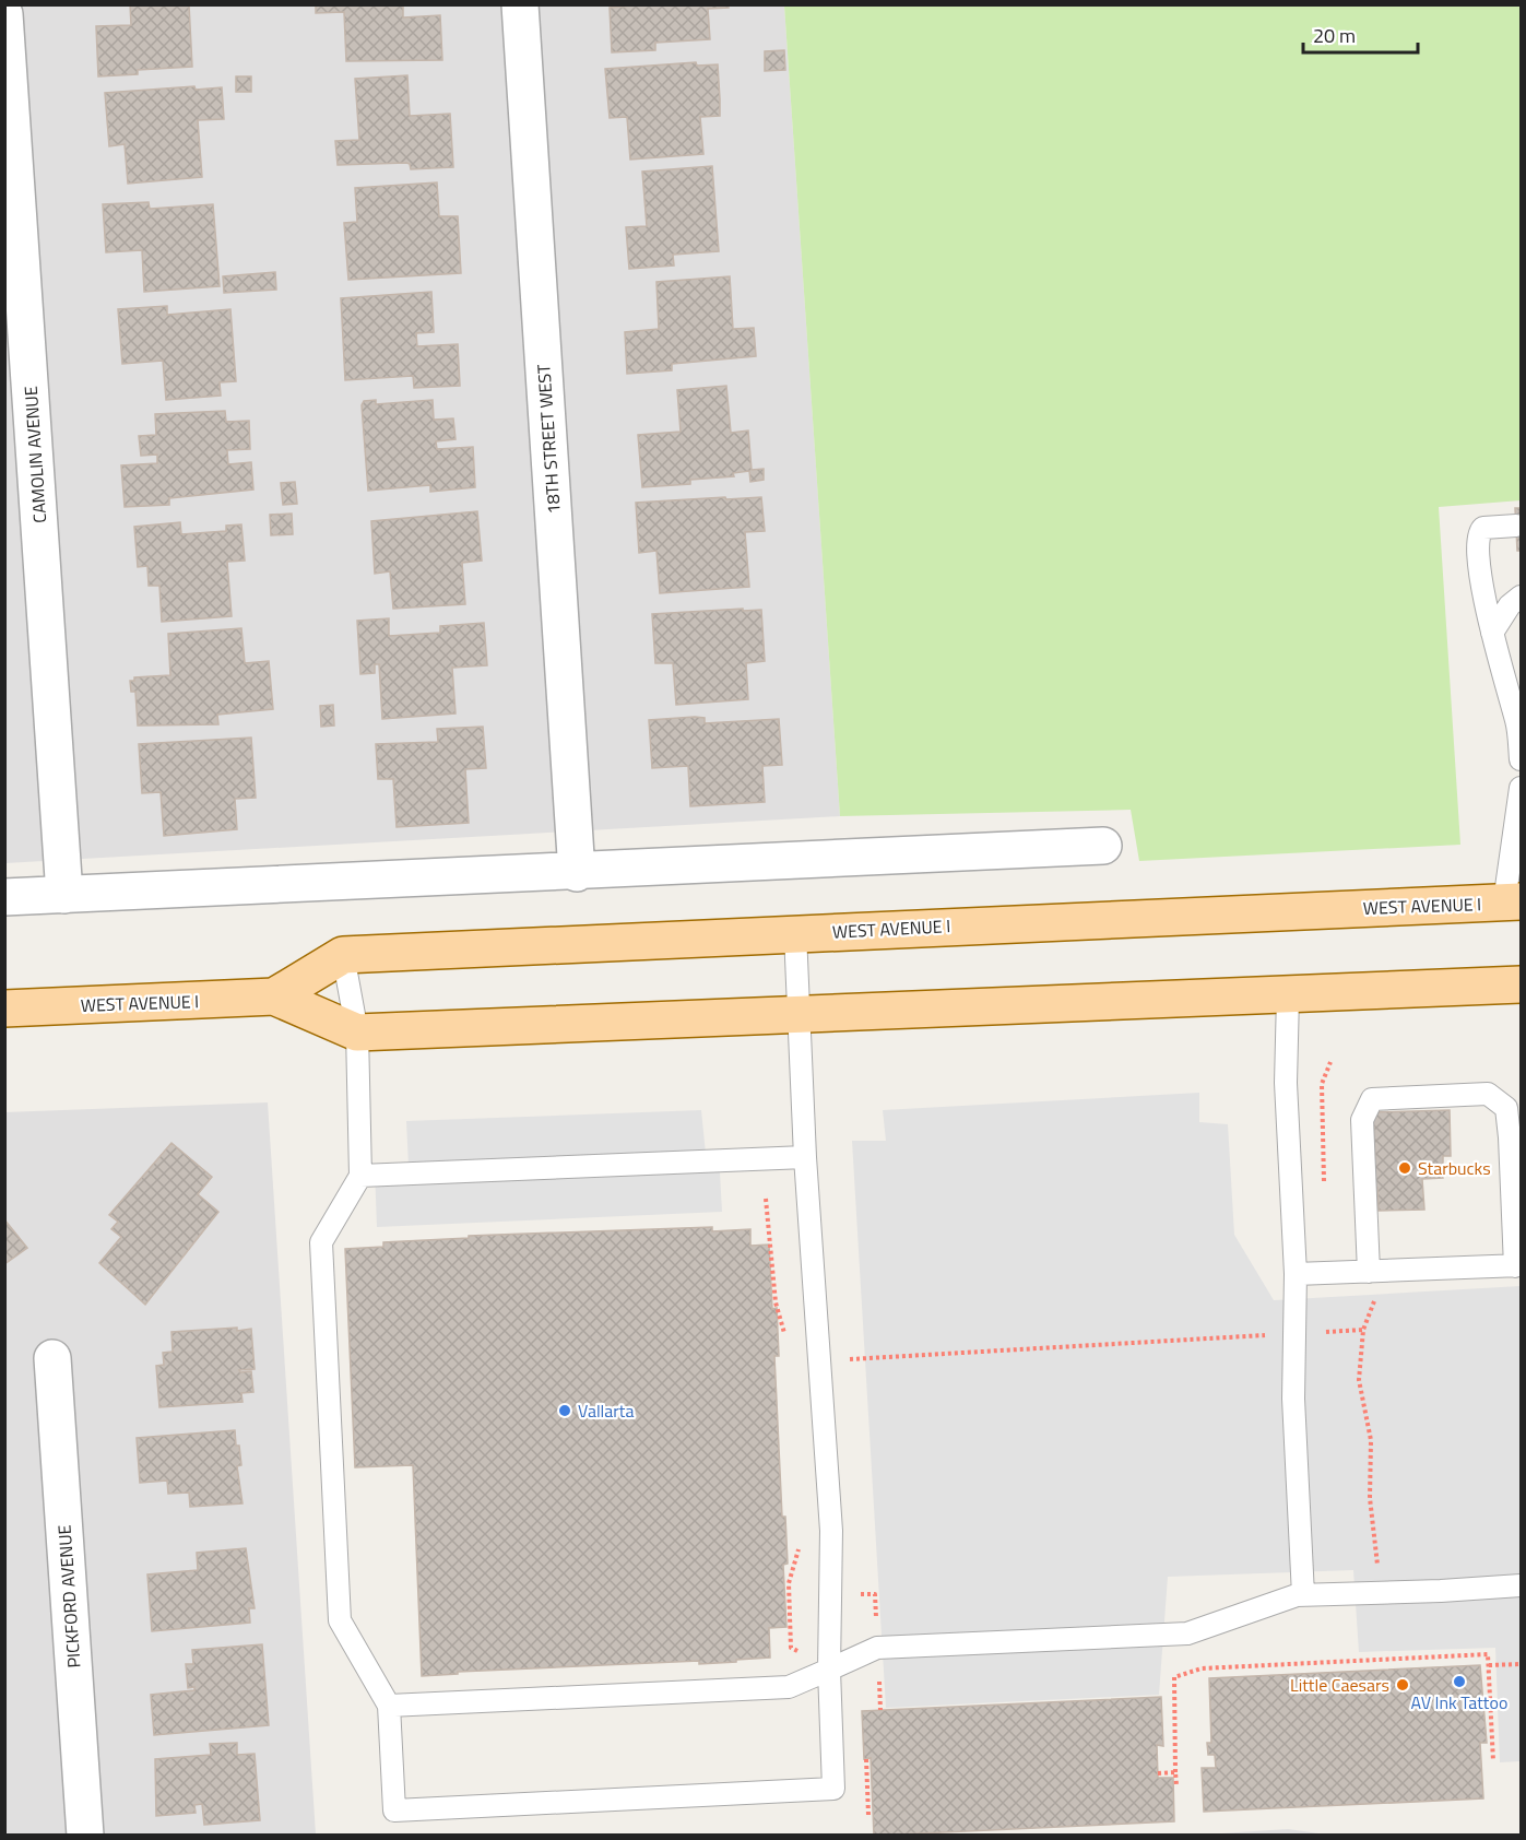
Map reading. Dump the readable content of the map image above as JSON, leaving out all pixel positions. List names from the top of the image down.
{
  "streets": {
    "main road": ["WEST AVENUE I"],
    "street": ["18TH STREET WEST", "CAMOLIN AVENUE", "PICKFORD AVENUE"]
  },
  "places": [
    "Starbucks",
    "Vallarta",
    "AV Ink Tattoo",
    "Little Caesars"
  ],
  "scale_bar": "20 m"
}
